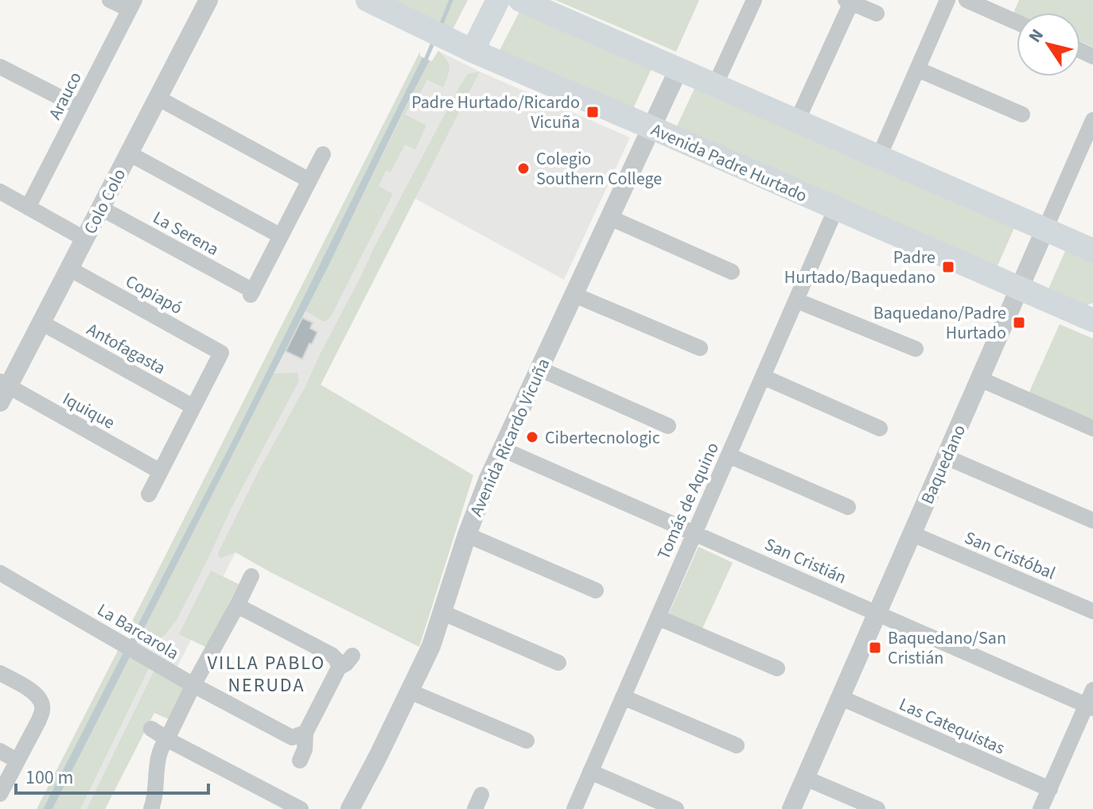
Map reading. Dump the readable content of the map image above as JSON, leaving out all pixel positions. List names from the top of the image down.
{
  "streets": {
    "main road": ["Avenida Padre Hurtado"],
    "street": [
      "Arauco",
      "Colo Colo",
      "La Serena",
      "Copiapó",
      "Antofagasta",
      "Iquique",
      "Avenida Ricardo Vicuña",
      "Baquedano",
      "Tomás de Aquino",
      "San Cristóbal",
      "San Cristián",
      "La Barcarola",
      "Las Catequistas"
    ]
  },
  "crossings": [
    ["Avenida Padre Hurtado", "Avenida Ricardo Vicuña"],
    ["Avenida Padre Hurtado", "Baquedano"],
    ["Avenida Padre Hurtado", "Tomás de Aquino"],
    ["Colo Colo", "La Serena"],
    ["Colo Colo", "Copiapó"],
    ["Colo Colo", "Antofagasta"],
    ["Colo Colo", "Iquique"],
    ["Copiapó", "Antofagasta"],
    ["Avenida Ricardo Vicuña", "San Cristián"],
    ["Baquedano", "San Cristóbal"],
    ["Baquedano", "San Cristián"],
    ["Baquedano", "Las Catequistas"],
    ["Tomás de Aquino", "San Cristián"]
  ],
  "districts": ["VILLA PABLO NERUDA"],
  "places": {
    "transit": [
      "Padre Hurtado/Ricardo Vicuña",
      "Padre Hurtado/Baquedano",
      "Baquedano/Padre Hurtado",
      "Baquedano/San Cristián"
    ],
    "other": ["Colegio Southern College", "Cibertecnologic"]
  },
  "scale_bar": "100 m",
  "north": "top left"
}
